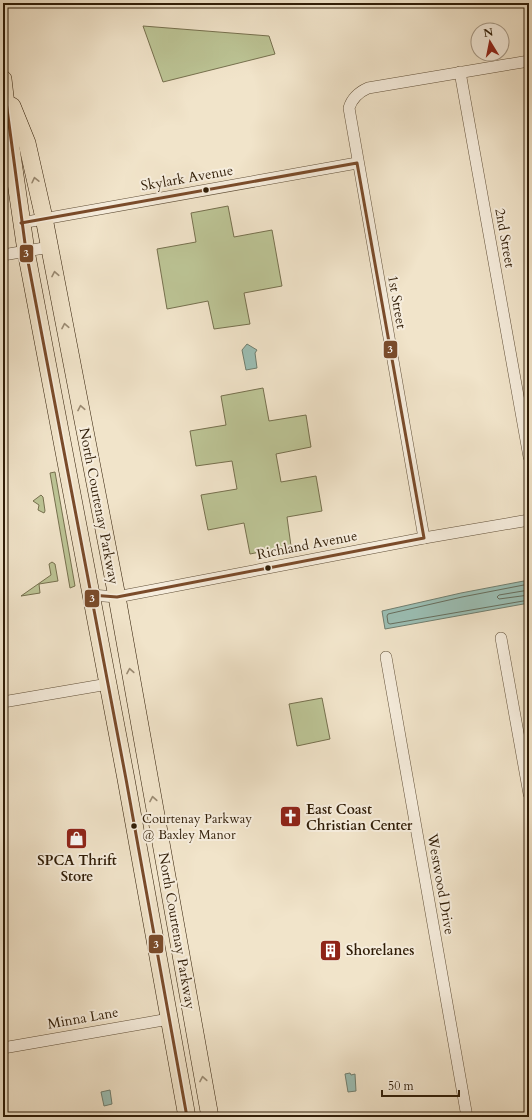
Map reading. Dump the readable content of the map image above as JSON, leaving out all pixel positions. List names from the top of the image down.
{
  "streets": {
    "main road": ["North Courtenay Parkway"],
    "street": [
      "Skylark Avenue",
      "2nd Street",
      "1st Street",
      "Richland Avenue",
      "Westwood Drive",
      "Minna Lane"
    ]
  },
  "crossings": [
    ["Skylark Avenue", "1st Street"],
    ["Skylark Avenue", "North Courtenay Parkway"],
    ["2nd Street", "1st Street"],
    ["1st Street", "Richland Avenue"],
    ["North Courtenay Parkway", "Richland Avenue"],
    ["North Courtenay Parkway", "Minna Lane"]
  ],
  "places": {
    "church": ["East Coast Christian Center"],
    "other": ["Courtenay Parkway @ Baxley Manor"],
    "shop": ["SPCA Thrift Store"],
    "building": ["Shorelanes"]
  },
  "lines": ["transit line 3"],
  "scale_bar": "50 m",
  "north": "top"
}
